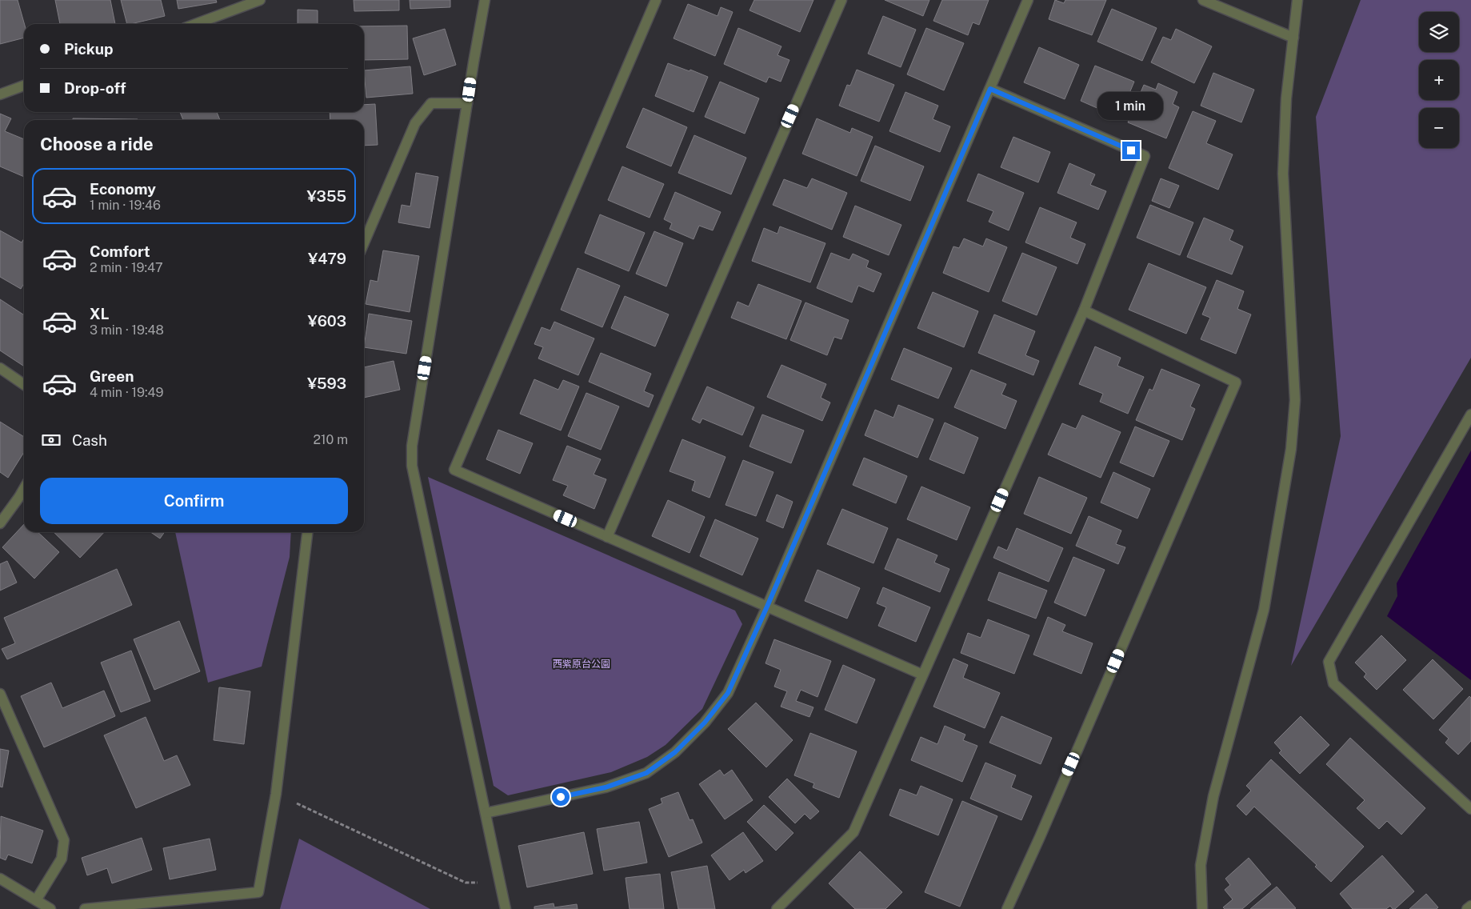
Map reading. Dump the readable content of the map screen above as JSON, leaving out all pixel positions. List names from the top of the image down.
{
  "parks": ["西紫原台公園"],
  "page": {
    "map_buttons": ["+", "−"],
    "banner": ["Pickup", "Drop-off"],
    "bubble": "1 min",
    "heading": "Choose a ride",
    "list": [
      {
        "name": "Economy",
        "note": "1 min · 19:46",
        "value": "¥355"
      },
      {
        "name": "Comfort",
        "note": "2 min · 19:47",
        "value": "¥479"
      },
      {
        "name": "XL",
        "note": "3 min · 19:48",
        "value": "¥603"
      },
      {
        "name": "Green",
        "note": "4 min · 19:49",
        "value": "¥593"
      }
    ],
    "pay": ["Cash", "210 m"],
    "buttons": "Confirm"
  }
}
